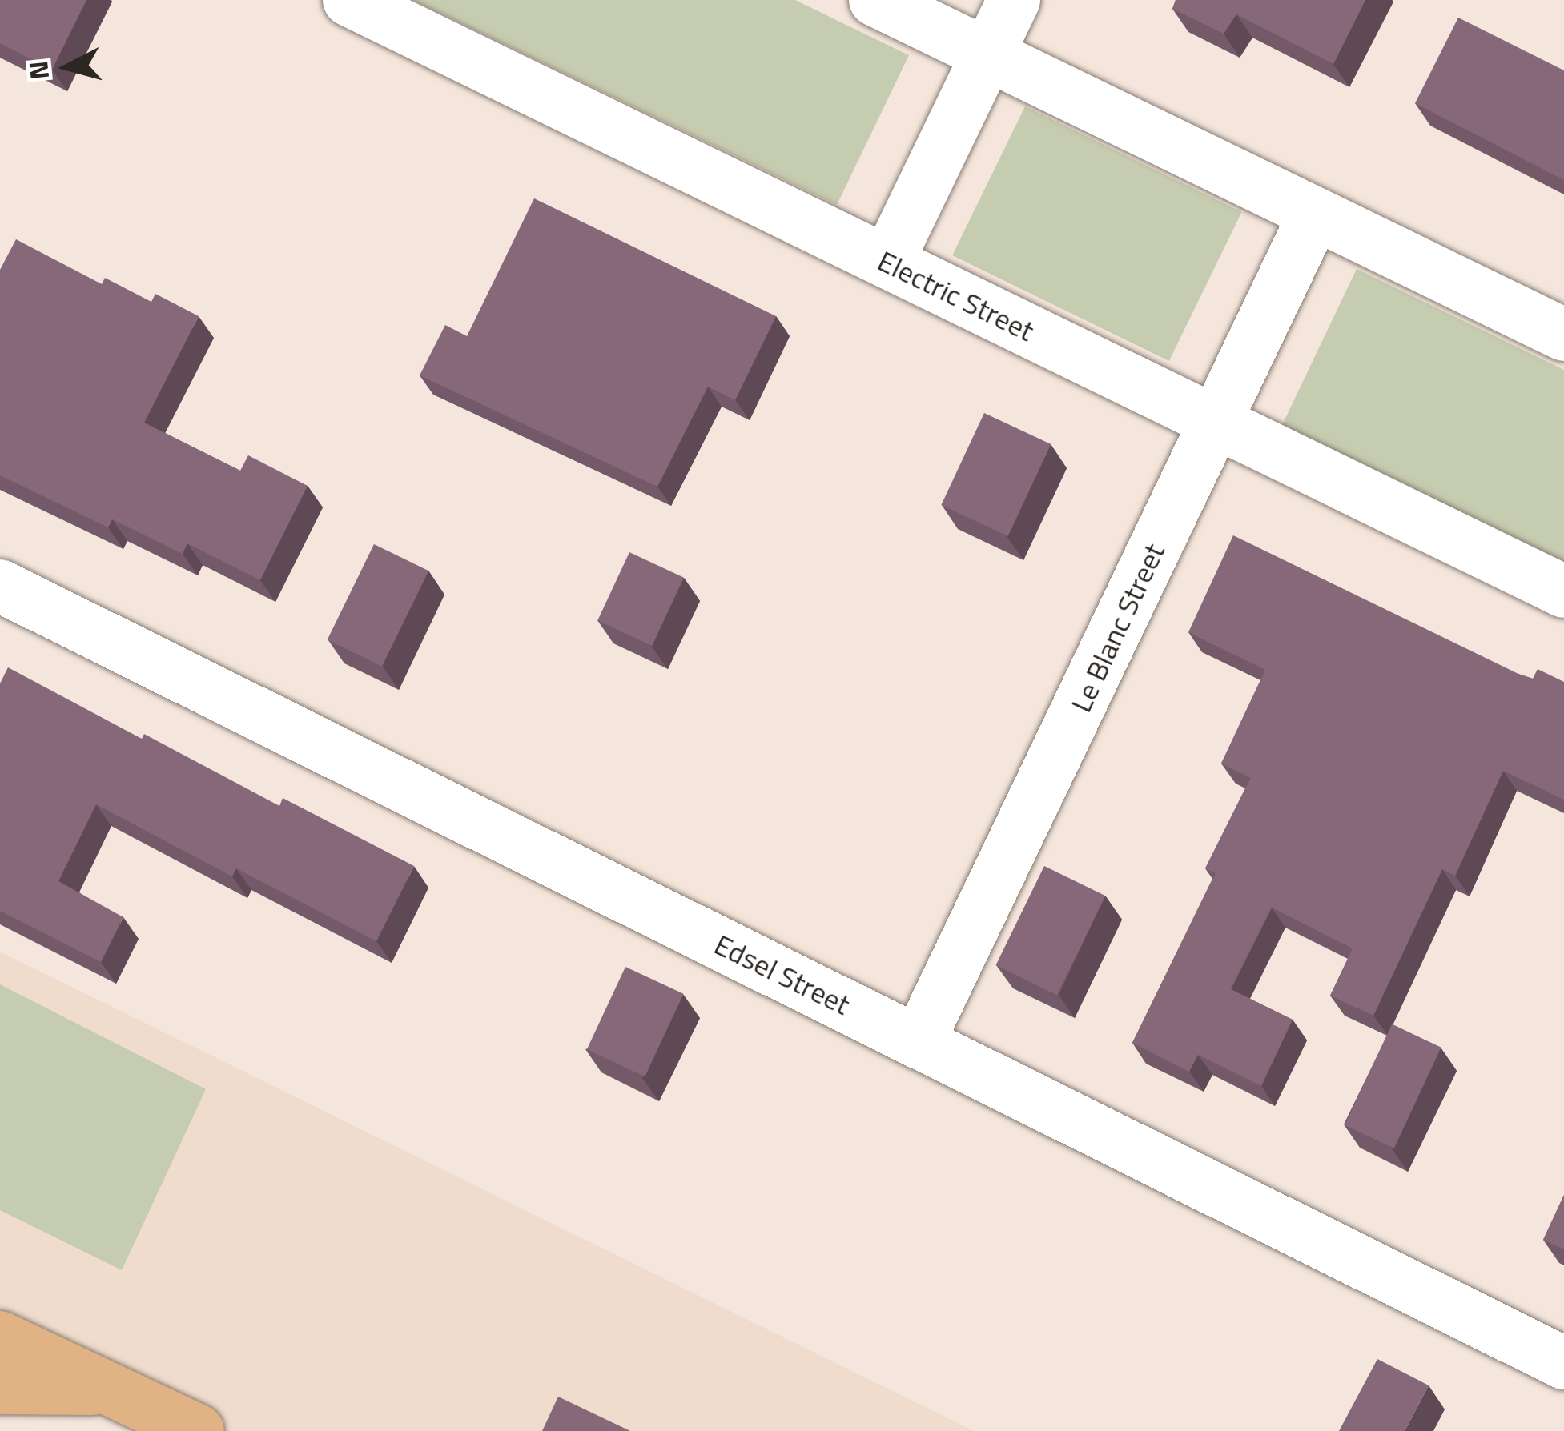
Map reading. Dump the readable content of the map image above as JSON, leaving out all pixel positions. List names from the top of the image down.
{
  "streets": {
    "street": ["Electric Street", "Le Blanc Street", "Edsel Street"]
  },
  "crossings": [
    ["Electric Street", "Le Blanc Street"],
    ["Le Blanc Street", "Edsel Street"]
  ],
  "north": "left"
}
